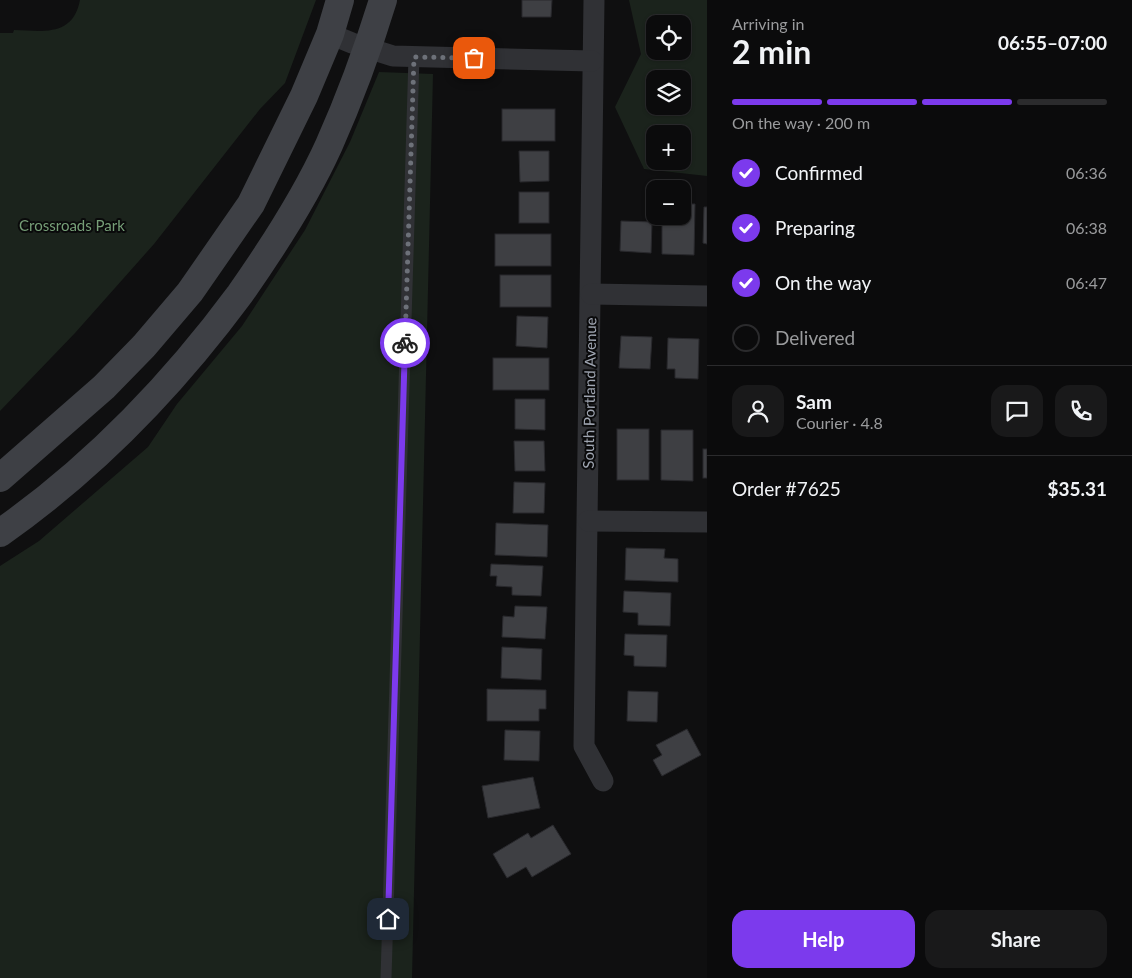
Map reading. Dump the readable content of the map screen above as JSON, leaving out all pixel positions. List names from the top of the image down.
{
  "streets": {
    "street": ["South Portland Avenue"]
  },
  "parks": ["Crossroads Park"],
  "page": {
    "heading": ["2 min", "Arriving in", "06:55–07:00"],
    "panel": [
      "Sam",
      "Courier · 4.8",
      "Order #7625",
      "$35.31"
    ],
    "map_buttons": ["+", "−"],
    "bar": "On the way · 200 m",
    "list": [
      ["Confirmed", "06:36"],
      ["Preparing", "06:38"],
      ["On the way", "06:47"],
      "Delivered"
    ],
    "buttons": ["Help", "Share"]
  }
}
